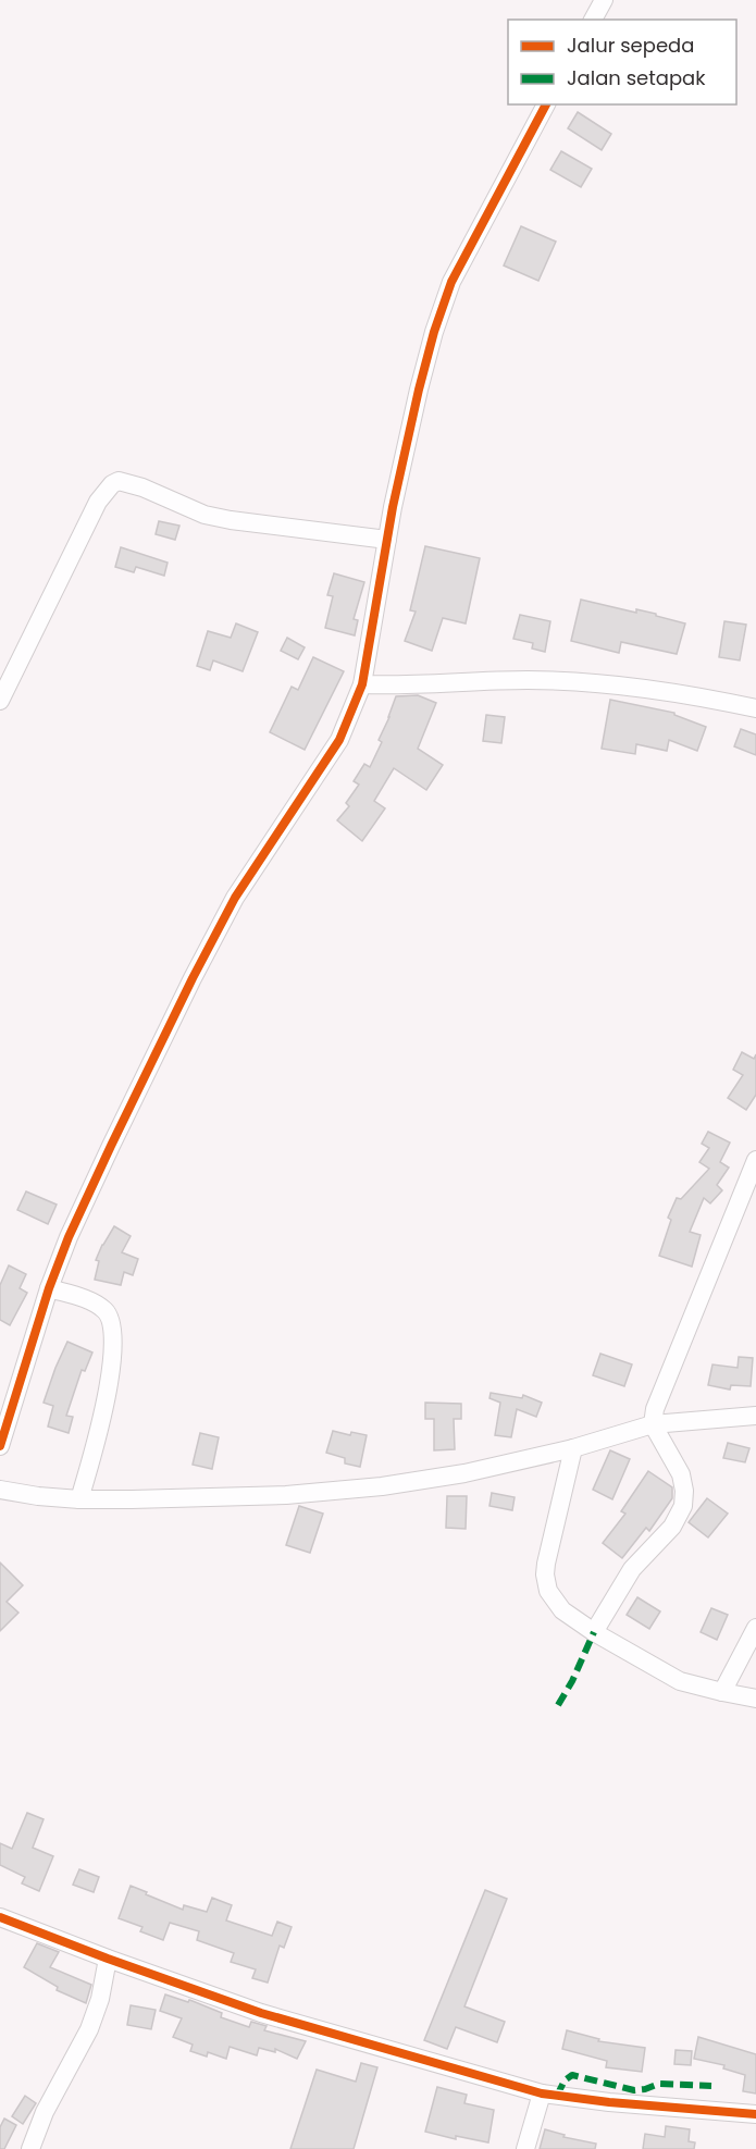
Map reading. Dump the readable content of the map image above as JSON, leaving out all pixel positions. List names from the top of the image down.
{
  "legend": ["Jalur sepeda", "Jalan setapak"]
}
